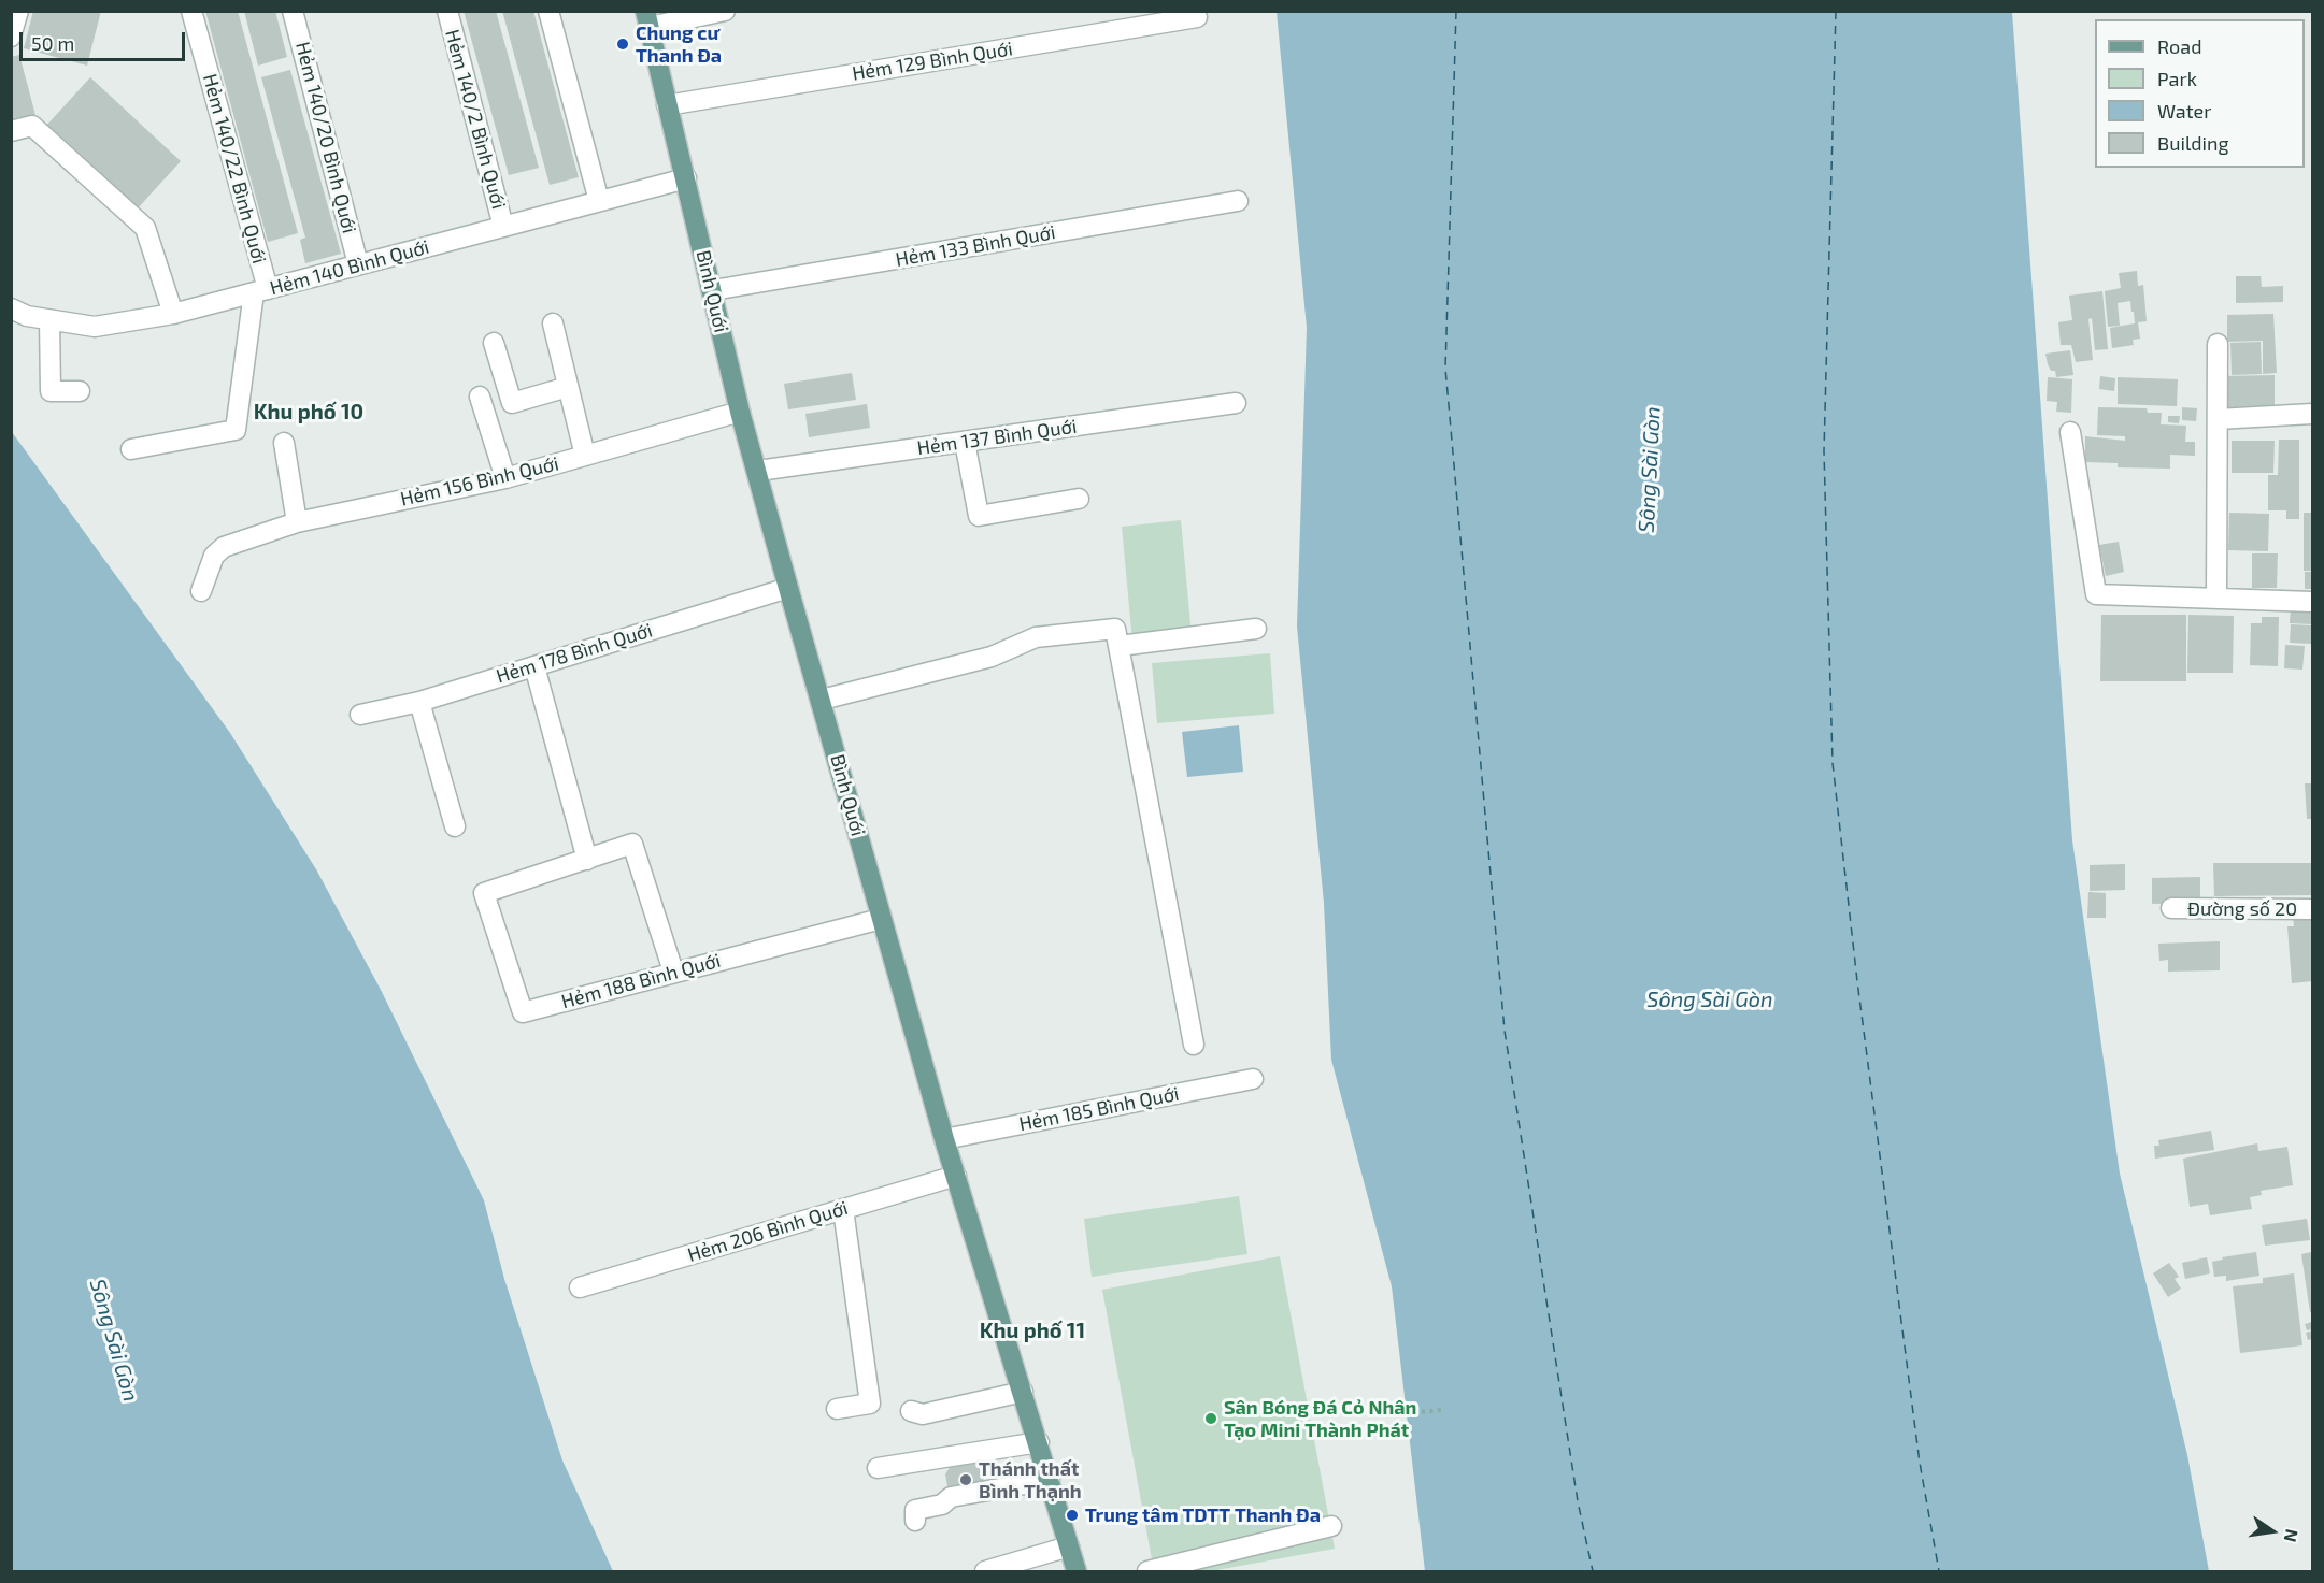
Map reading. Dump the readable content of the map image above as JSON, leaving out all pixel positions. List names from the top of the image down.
{
  "streets": {
    "main road": ["Bình Quới"],
    "street": [
      "Hẻm 129 Bình Quới",
      "Hẻm 140/2 Bình Quới",
      "Hẻm 140/20 Bình Quới",
      "Hẻm 140/22 Bình Quới",
      "Hẻm 133 Bình Quới",
      "Hẻm 140 Bình Quới",
      "Hẻm 137 Bình Quới",
      "Hẻm 156 Bình Quới",
      "Hẻm 178 Bình Quới",
      "Đường số 20",
      "Hẻm 188 Bình Quới",
      "Hẻm 185 Bình Quới",
      "Hẻm 206 Bình Quới"
    ]
  },
  "crossings": [
    ["Hẻm 129 Bình Quới", "Bình Quới"],
    ["Hẻm 140/2 Bình Quới", "Hẻm 140 Bình Quới"],
    ["Hẻm 140/20 Bình Quới", "Hẻm 140 Bình Quới"],
    ["Hẻm 140/22 Bình Quới", "Hẻm 140 Bình Quới"],
    ["Hẻm 133 Bình Quới", "Bình Quới"],
    ["Hẻm 140 Bình Quới", "Bình Quới"],
    ["Bình Quới", "Hẻm 137 Bình Quới"],
    ["Bình Quới", "Hẻm 156 Bình Quới"],
    ["Bình Quới", "Hẻm 178 Bình Quới"],
    ["Bình Quới", "Hẻm 188 Bình Quới"],
    ["Bình Quới", "Hẻm 185 Bình Quới"],
    ["Bình Quới", "Hẻm 206 Bình Quới"]
  ],
  "districts": ["Khu phố 10", "Khu phố 11"],
  "water": ["Sông Sài Gòn"],
  "places": [
    "Chung cư Thanh Đa",
    "Sân Bóng Đá Cỏ Nhân Tạo Mini Thành Phát",
    "Thánh thất Bình Thạnh",
    "Trung tâm TDTT Thanh Đa"
  ],
  "legend": [
    "Road",
    "Park",
    "Water",
    "Building"
  ],
  "scale_bar": "50 m",
  "north": "right"
}
